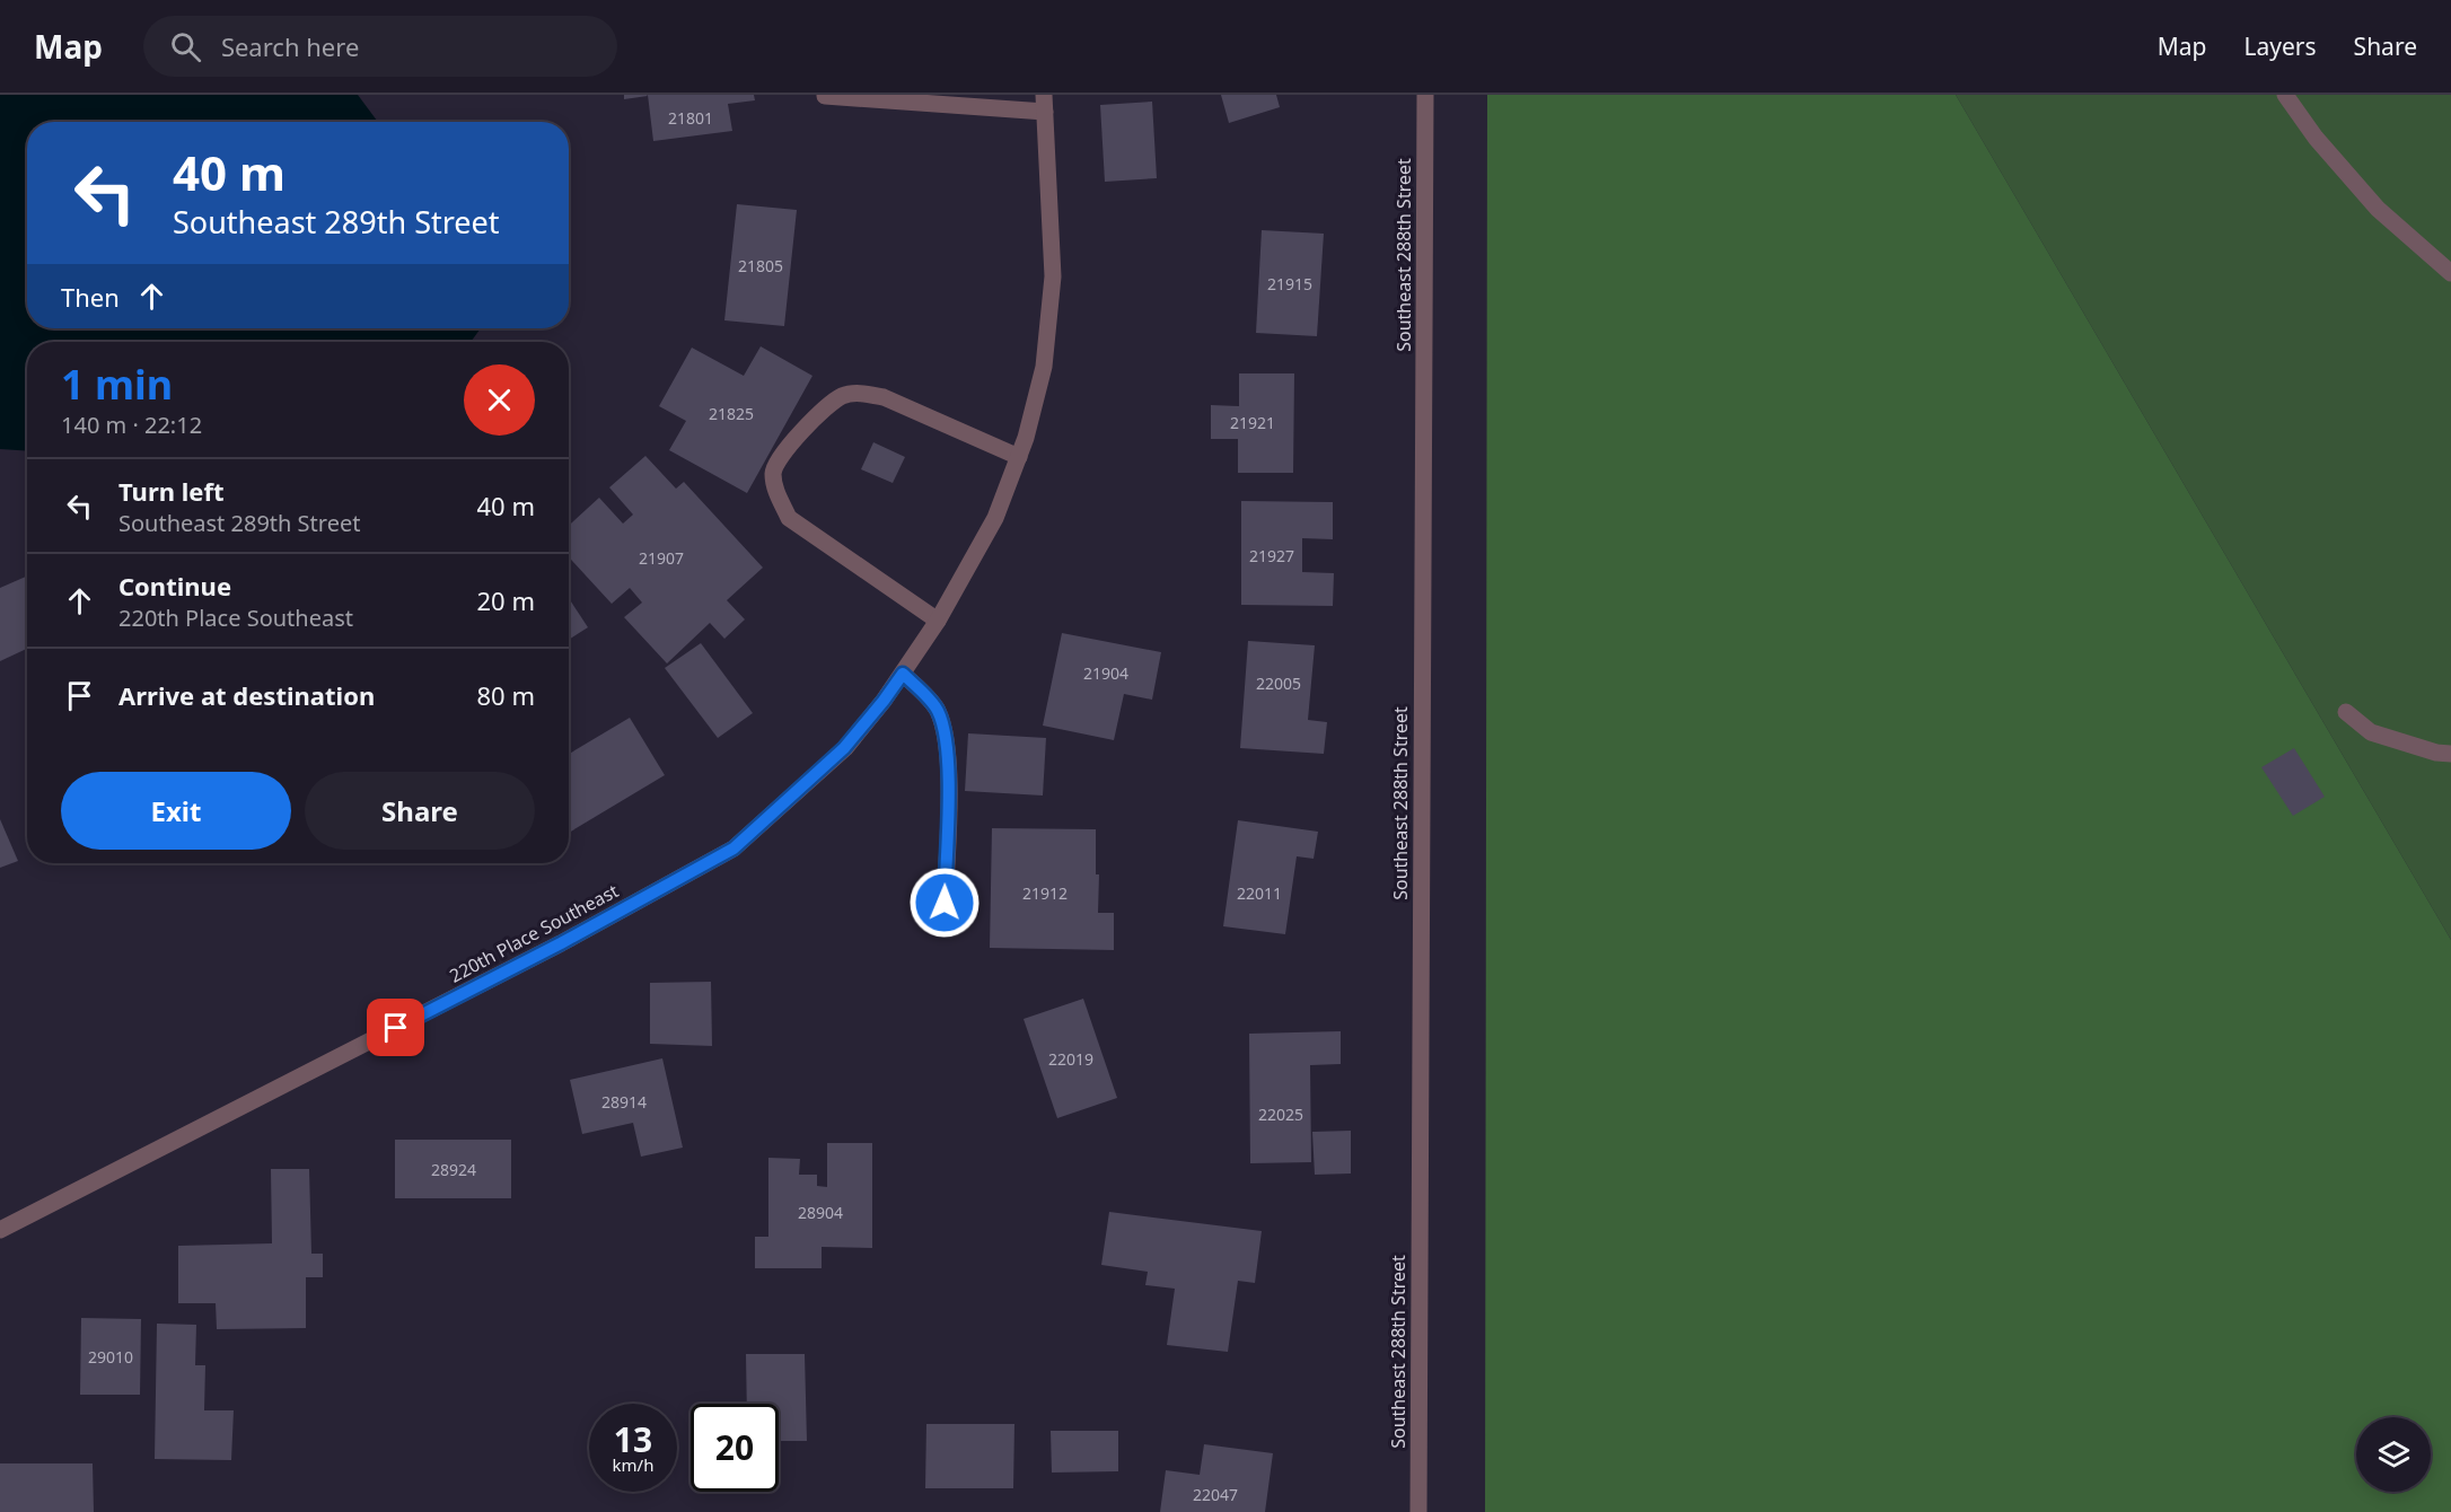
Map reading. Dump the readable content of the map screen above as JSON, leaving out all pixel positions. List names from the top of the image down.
{
  "streets": {
    "street": ["Southeast 288th Street", "220th Place Southeast"]
  },
  "house_numbers": [
    "21801",
    "21805",
    "21915",
    "21825",
    "21921",
    "21927",
    "21907",
    "21904",
    "22005",
    "21912",
    "22011",
    "22019",
    "28914",
    "22025",
    "28924",
    "28904",
    "29010",
    "22047"
  ],
  "page": {
    "header": "Map",
    "search": "Search here",
    "nav": ["Map", "Layers", "Share"],
    "turn": ["40 m", "Southeast 289th Street"],
    "then": "Then",
    "heading": ["1 min", "140 m · 22:12"],
    "list": [
      {
        "name": "Turn left",
        "note": "Southeast 289th Street",
        "value": "40 m"
      },
      {
        "name": "Continue",
        "note": "220th Place Southeast",
        "value": "20 m"
      },
      {
        "name": "Arrive at destination",
        "value": "80 m"
      }
    ],
    "buttons": ["Exit", "Share"],
    "speed": "13 km/h",
    "limit": "20"
  }
}
